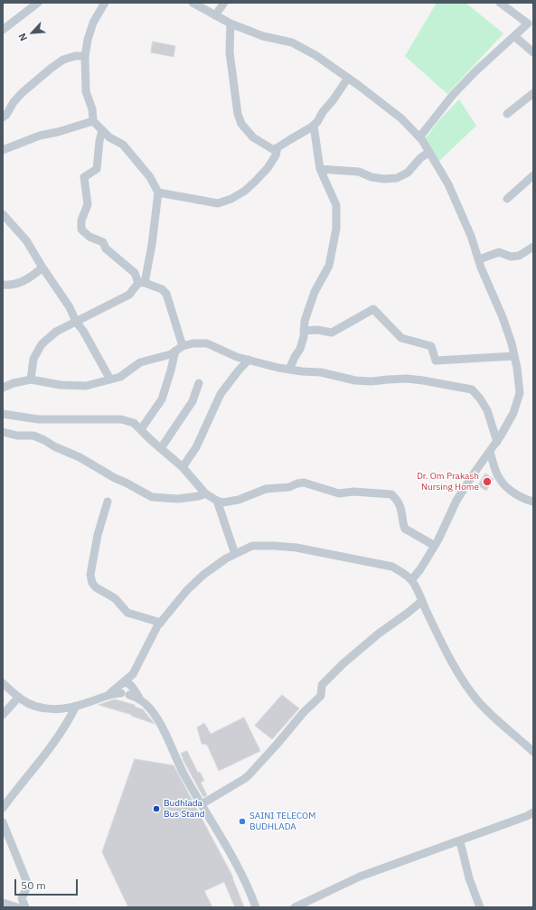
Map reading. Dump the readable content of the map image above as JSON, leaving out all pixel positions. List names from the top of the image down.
{
  "places": ["Dr. Om Prakash Nursing Home", "Budhlada Bus Stand", "SAINI TELECOM BUDHLADA"],
  "scale_bar": "50 m",
  "north": "bottom left"
}
